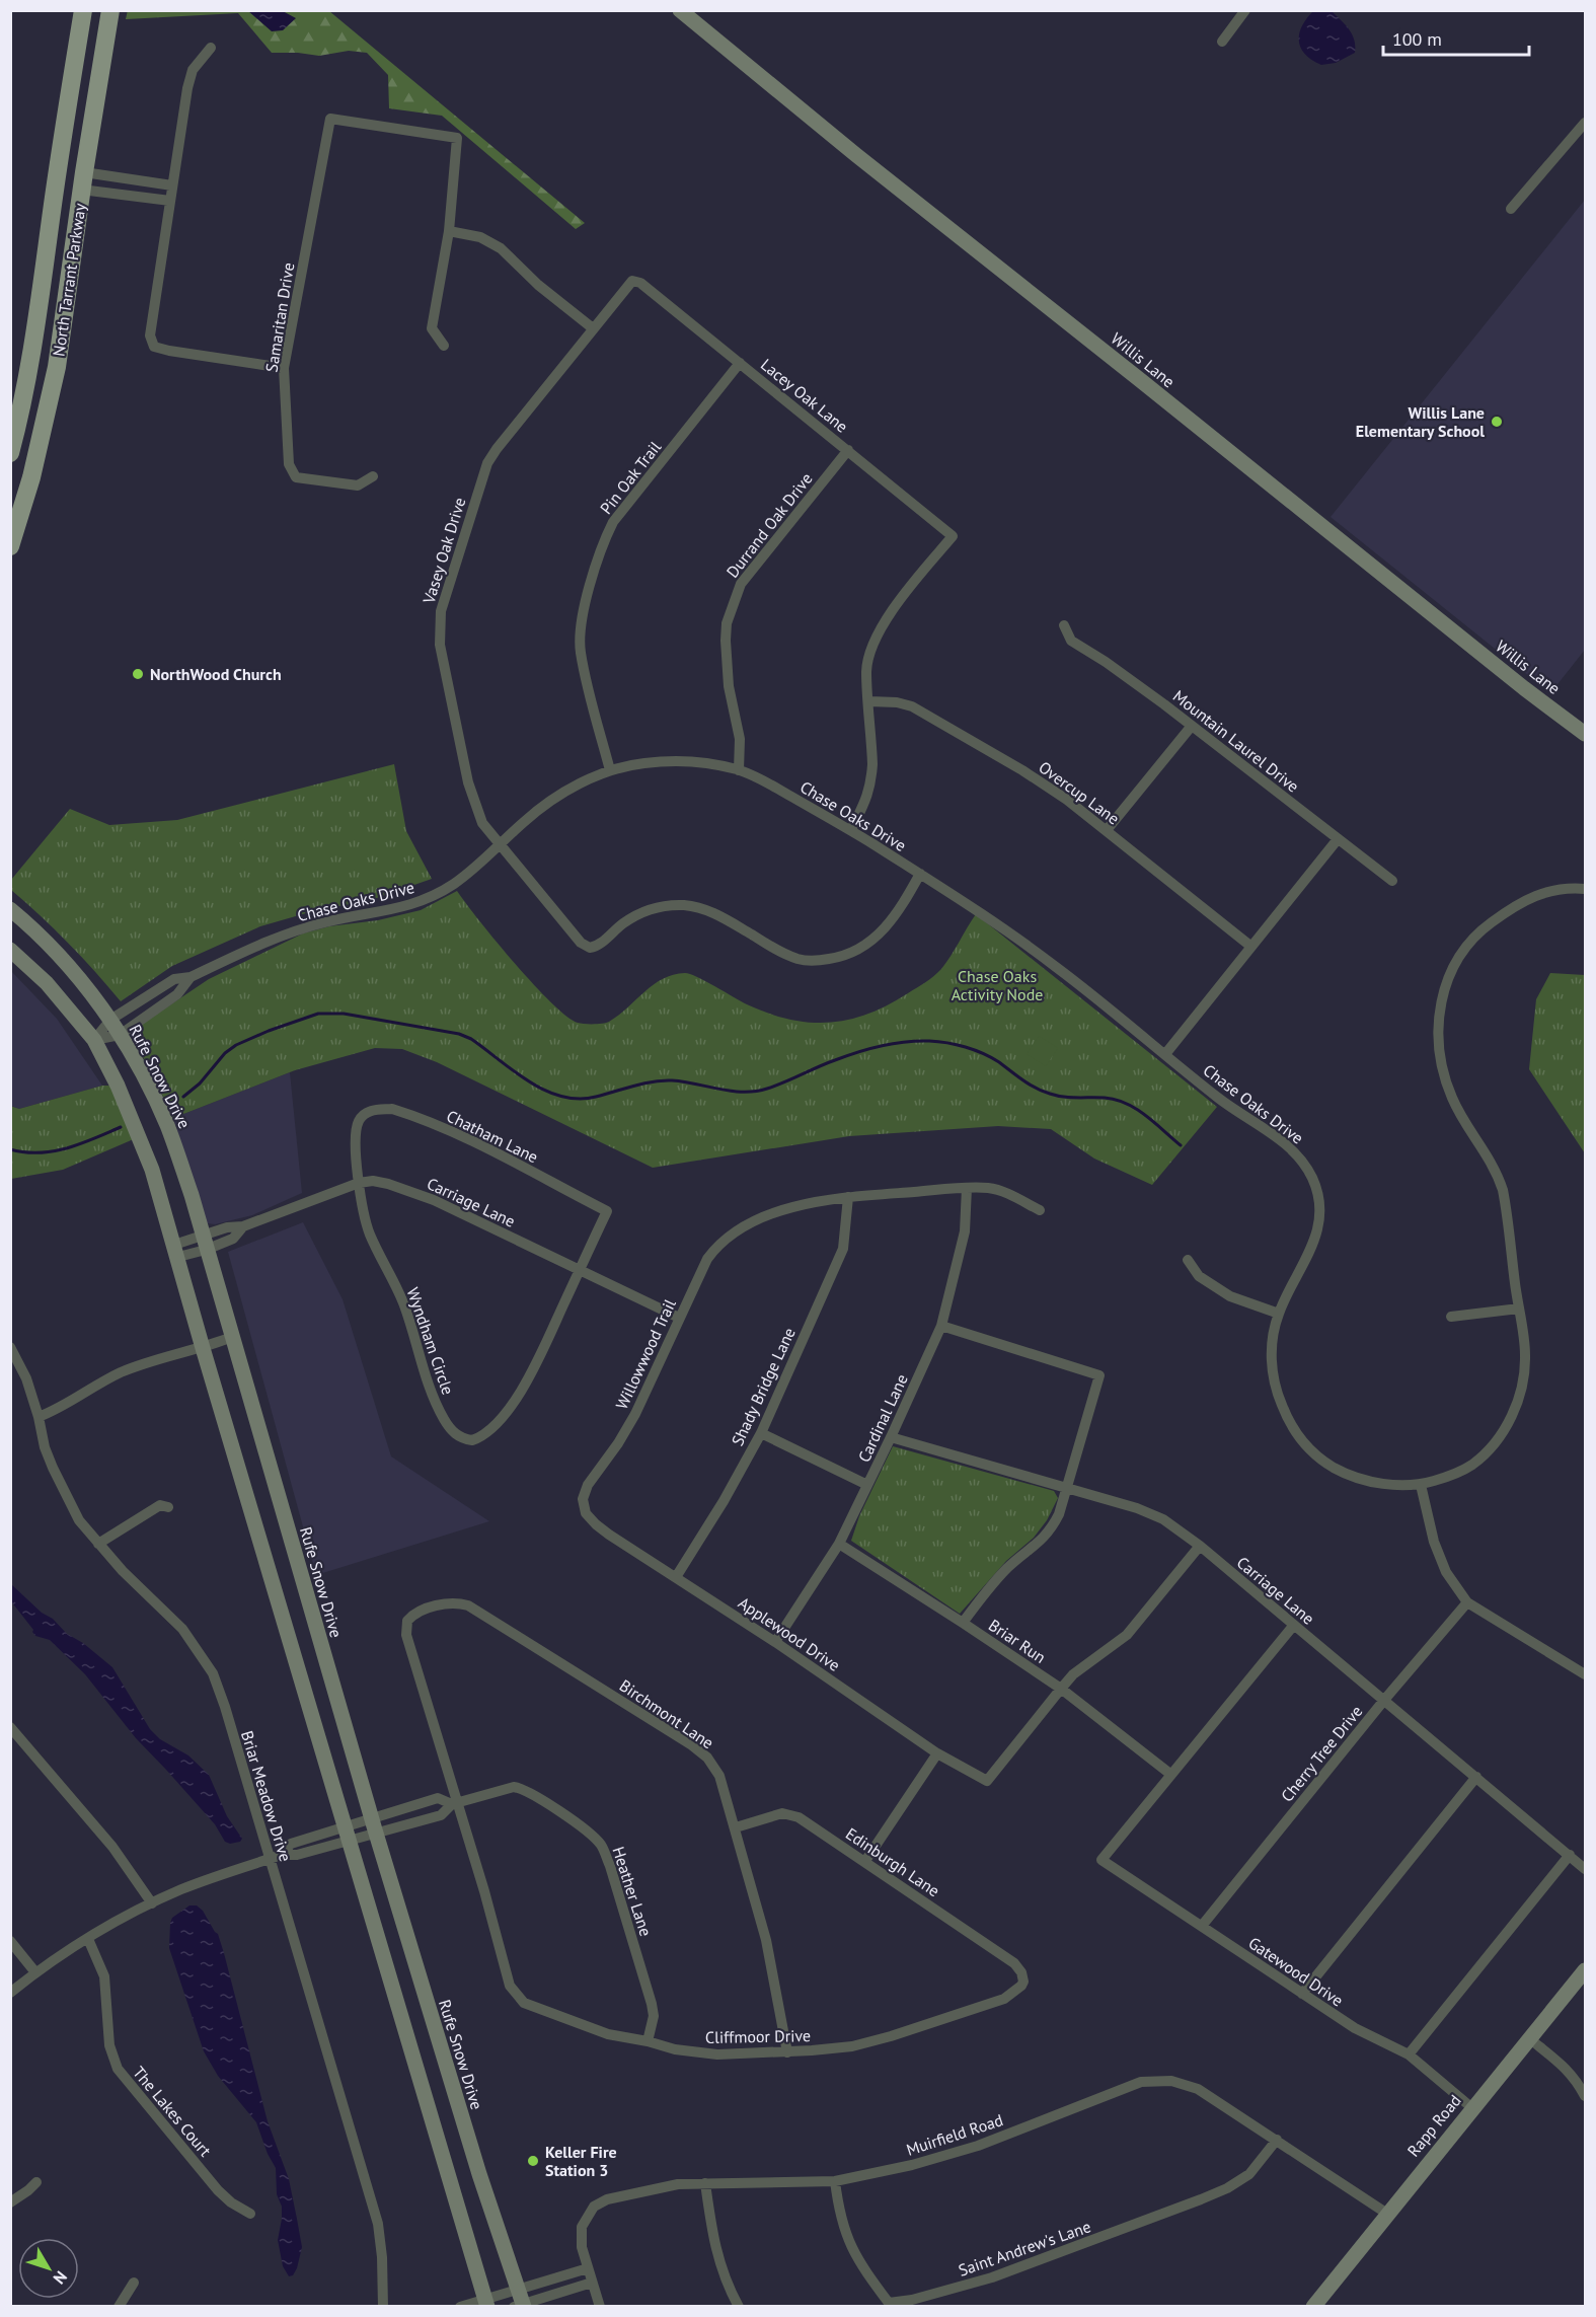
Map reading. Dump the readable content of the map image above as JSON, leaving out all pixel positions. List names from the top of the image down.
{
  "streets": {
    "main road": [
      "North Tarrant Parkway",
      "Willis Lane",
      "Rufe Snow Drive",
      "Rapp Road"
    ],
    "street": [
      "Samaritan Drive",
      "Lacey Oak Lane",
      "Pin Oak Trail",
      "Durrand Oak Drive",
      "Vasey Oak Drive",
      "Mountain Laurel Drive",
      "Overcup Lane",
      "Chase Oaks Drive",
      "Chatham Lane",
      "Carriage Lane",
      "Wyndham Circle",
      "Willowwood Trail",
      "Shady Bridge Lane",
      "Cardinal Lane",
      "Applewood Drive",
      "Briar Run",
      "Birchmont Lane",
      "Cherry Tree Drive",
      "Briar Meadow Drive",
      "Edinburgh Lane",
      "Heather Lane",
      "Gatewood Drive",
      "Cliffmoor Drive",
      "The Lakes Court",
      "Muirfield Road",
      "Saint Andrew's Lane"
    ]
  },
  "crossings": [
    ["Lacey Oak Lane", "Pin Oak Trail"],
    ["Lacey Oak Lane", "Durrand Oak Drive"],
    ["Lacey Oak Lane", "Vasey Oak Drive"],
    ["Lacey Oak Lane", "Overcup Lane"],
    ["Pin Oak Trail", "Chase Oaks Drive"],
    ["Durrand Oak Drive", "Chase Oaks Drive"],
    ["Vasey Oak Drive", "Chase Oaks Drive"],
    ["Chase Oaks Drive", "Rufe Snow Drive"],
    ["Rufe Snow Drive", "Carriage Lane"],
    ["Rufe Snow Drive", "Heather Lane"],
    ["Chatham Lane", "Carriage Lane"],
    ["Chatham Lane", "Wyndham Circle"],
    ["Carriage Lane", "Wyndham Circle"],
    ["Carriage Lane", "Willowwood Trail"],
    ["Carriage Lane", "Cardinal Lane"],
    ["Carriage Lane", "Cherry Tree Drive"],
    ["Willowwood Trail", "Shady Bridge Lane"],
    ["Willowwood Trail", "Cardinal Lane"],
    ["Willowwood Trail", "Applewood Drive"],
    ["Shady Bridge Lane", "Applewood Drive"],
    ["Cardinal Lane", "Applewood Drive"],
    ["Cardinal Lane", "Briar Run"],
    ["Applewood Drive", "Briar Run"],
    ["Briar Run", "Gatewood Drive"],
    ["Birchmont Lane", "Edinburgh Lane"],
    ["Birchmont Lane", "Cliffmoor Drive"],
    ["Cherry Tree Drive", "Gatewood Drive"],
    ["Briar Meadow Drive", "Heather Lane"],
    ["Edinburgh Lane", "Cliffmoor Drive"],
    ["Heather Lane", "Cliffmoor Drive"],
    ["Heather Lane", "The Lakes Court"],
    ["Gatewood Drive", "Rapp Road"],
    ["Rapp Road", "Muirfield Road"],
    ["Muirfield Road", "Saint Andrew's Lane"]
  ],
  "parks": ["Chase Oaks Activity Node"],
  "places": ["Willis Lane Elementary School", "NorthWood Church", "Keller Fire Station 3"],
  "scale_bar": "100 m",
  "north": "bottom right"
}
